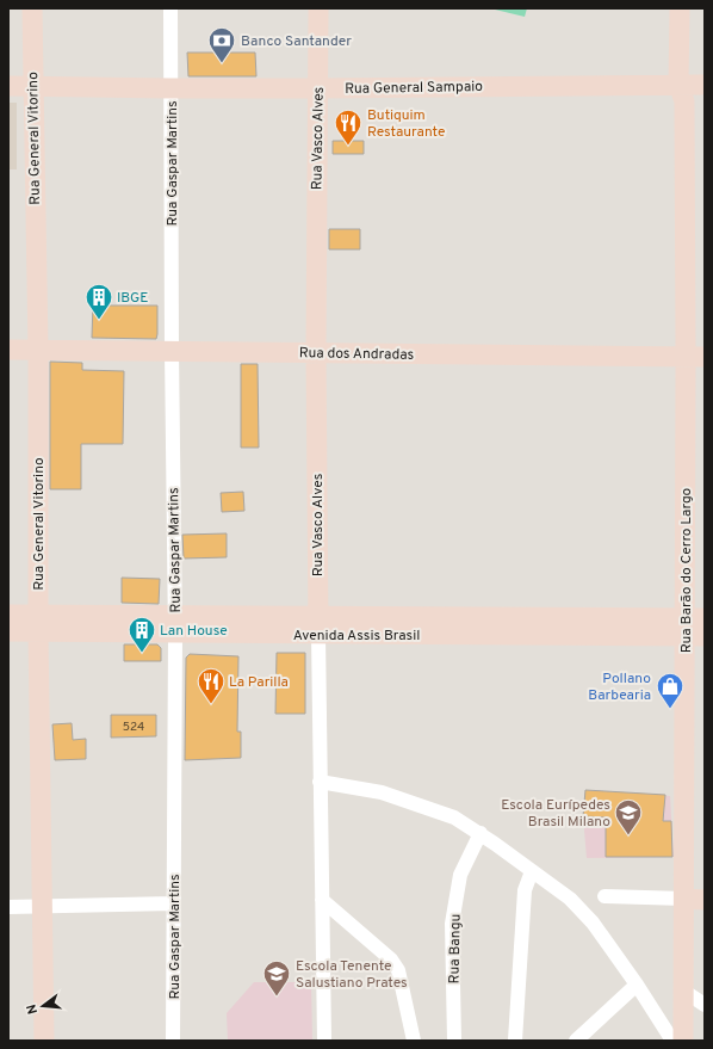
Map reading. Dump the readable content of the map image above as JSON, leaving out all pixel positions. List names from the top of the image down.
{
  "streets": {
    "street": [
      "Rua General Sampaio",
      "Rua General Vitorino",
      "Rua Vasco Alves",
      "Rua Gaspar Martins",
      "Rua dos Andradas",
      "Rua Barão do Cerro Largo",
      "Avenida Assis Brasil",
      "Rua Bangu"
    ]
  },
  "crossings": [
    ["Rua General Sampaio", "Rua General Vitorino"],
    ["Rua General Sampaio", "Rua Vasco Alves"],
    ["Rua General Sampaio", "Rua Gaspar Martins"],
    ["Rua General Sampaio", "Rua Barão do Cerro Largo"],
    ["Rua General Vitorino", "Rua dos Andradas"],
    ["Rua General Vitorino", "Avenida Assis Brasil"],
    ["Rua Vasco Alves", "Rua dos Andradas"],
    ["Rua Vasco Alves", "Avenida Assis Brasil"],
    ["Rua Gaspar Martins", "Rua dos Andradas"],
    ["Rua Gaspar Martins", "Avenida Assis Brasil"],
    ["Rua dos Andradas", "Rua Barão do Cerro Largo"],
    ["Rua Barão do Cerro Largo", "Avenida Assis Brasil"]
  ],
  "places": {
    "bank": ["Banco Santander"],
    "restaurant": ["Butiquim Restaurante", "La Parilla"],
    "building": ["IBGE", "Lan House"],
    "shop": ["Pollano Barbearia"],
    "school or university": ["Escola Eurípedes Brasil Milano", "Escola Tenente Salustiano Prates"]
  },
  "house_numbers": ["524"],
  "north": "left"
}
